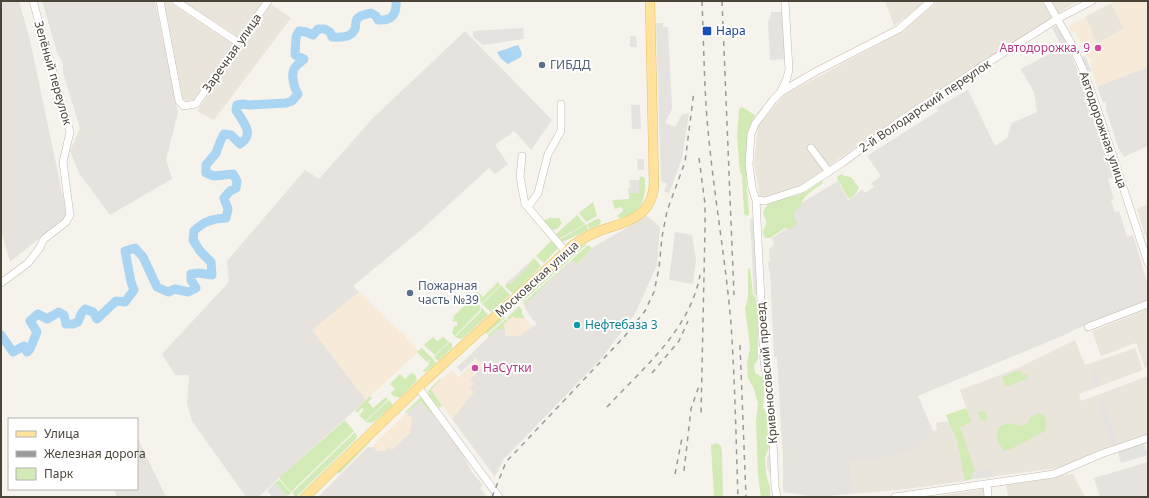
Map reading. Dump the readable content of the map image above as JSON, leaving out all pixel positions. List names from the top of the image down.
{
  "streets": {
    "main road": ["Московская улица"],
    "street": [
      "Заречная улица",
      "Зелёный переулок",
      "2-й Володарский переулок",
      "Автодорожная улица",
      "Кривоносовский проезд"
    ]
  },
  "crossings": [
    ["2-й Володарский переулок", "Автодорожная улица"],
    ["2-й Володарский переулок", "Кривоносовский проезд"]
  ],
  "places": {
    "transit": ["Нара"],
    "other": [
      "Автодорожка, 9",
      "ГИБДД",
      "Пожарная часть №39",
      "Нефтебаза 3",
      "НаСутки"
    ]
  },
  "legend": ["Улица", "Железная дорога", "Парк"]
}
